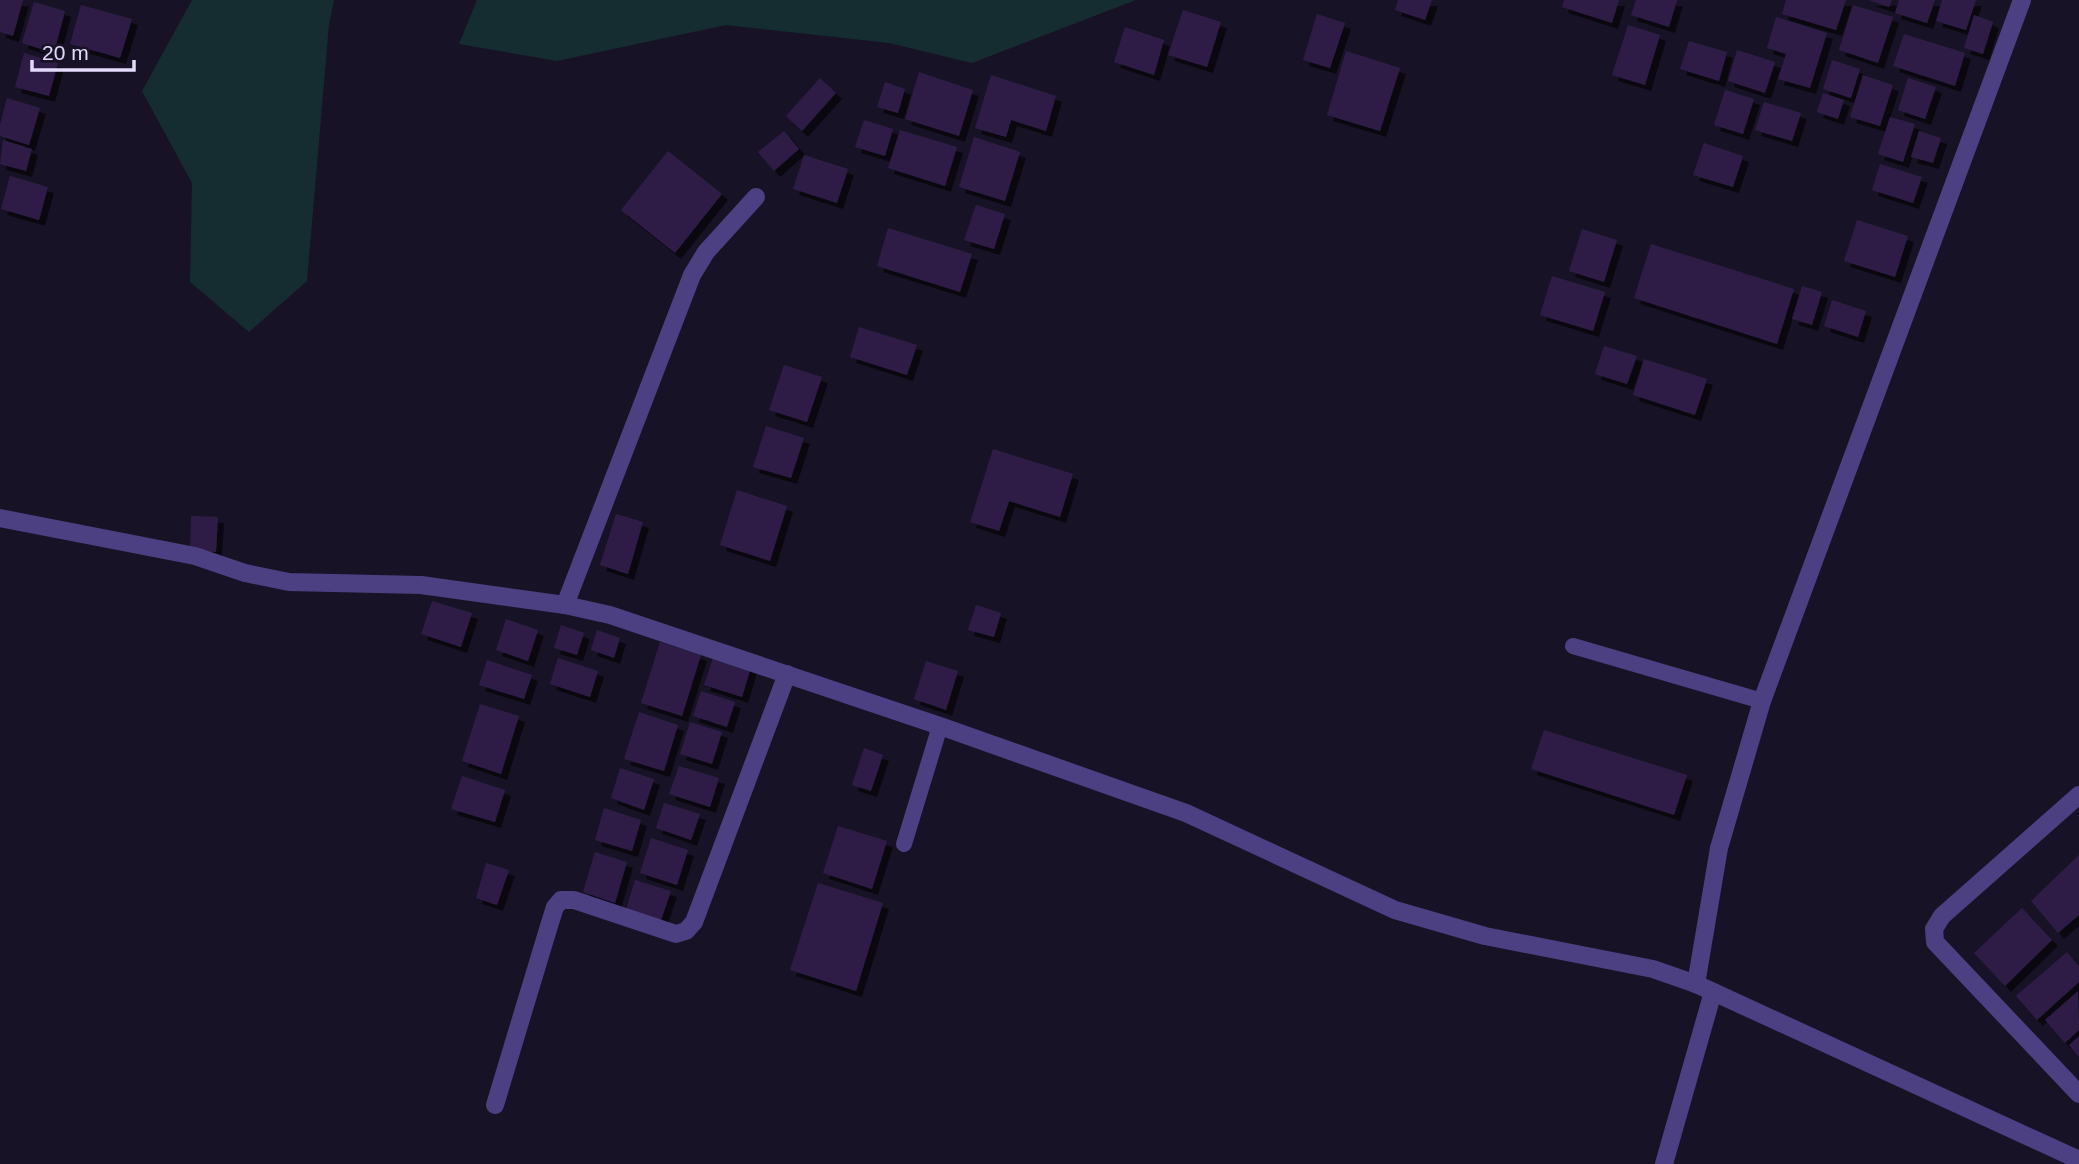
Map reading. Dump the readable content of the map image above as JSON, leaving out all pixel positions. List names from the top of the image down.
{
  "scale_bar": "20 m"
}
